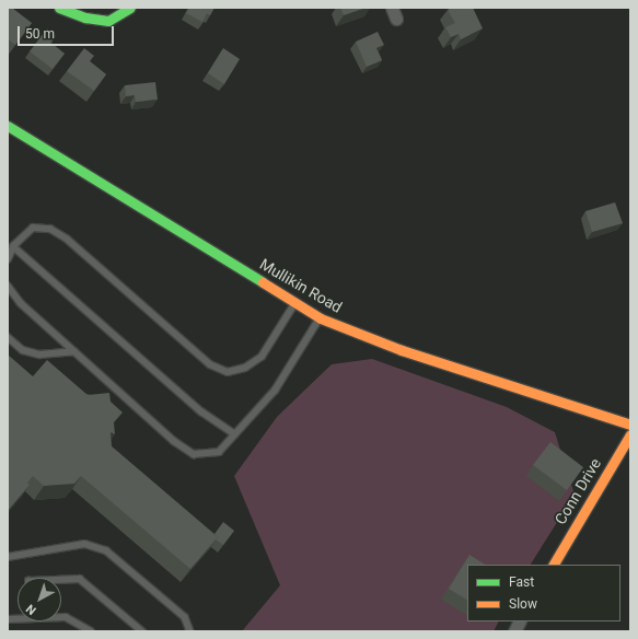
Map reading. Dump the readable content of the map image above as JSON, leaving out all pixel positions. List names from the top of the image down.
{
  "streets": {
    "street": ["Mullikin Road", "Conn Drive"]
  },
  "legend": ["Fast", "Slow"],
  "scale_bar": "50 m",
  "north": "bottom left"
}
